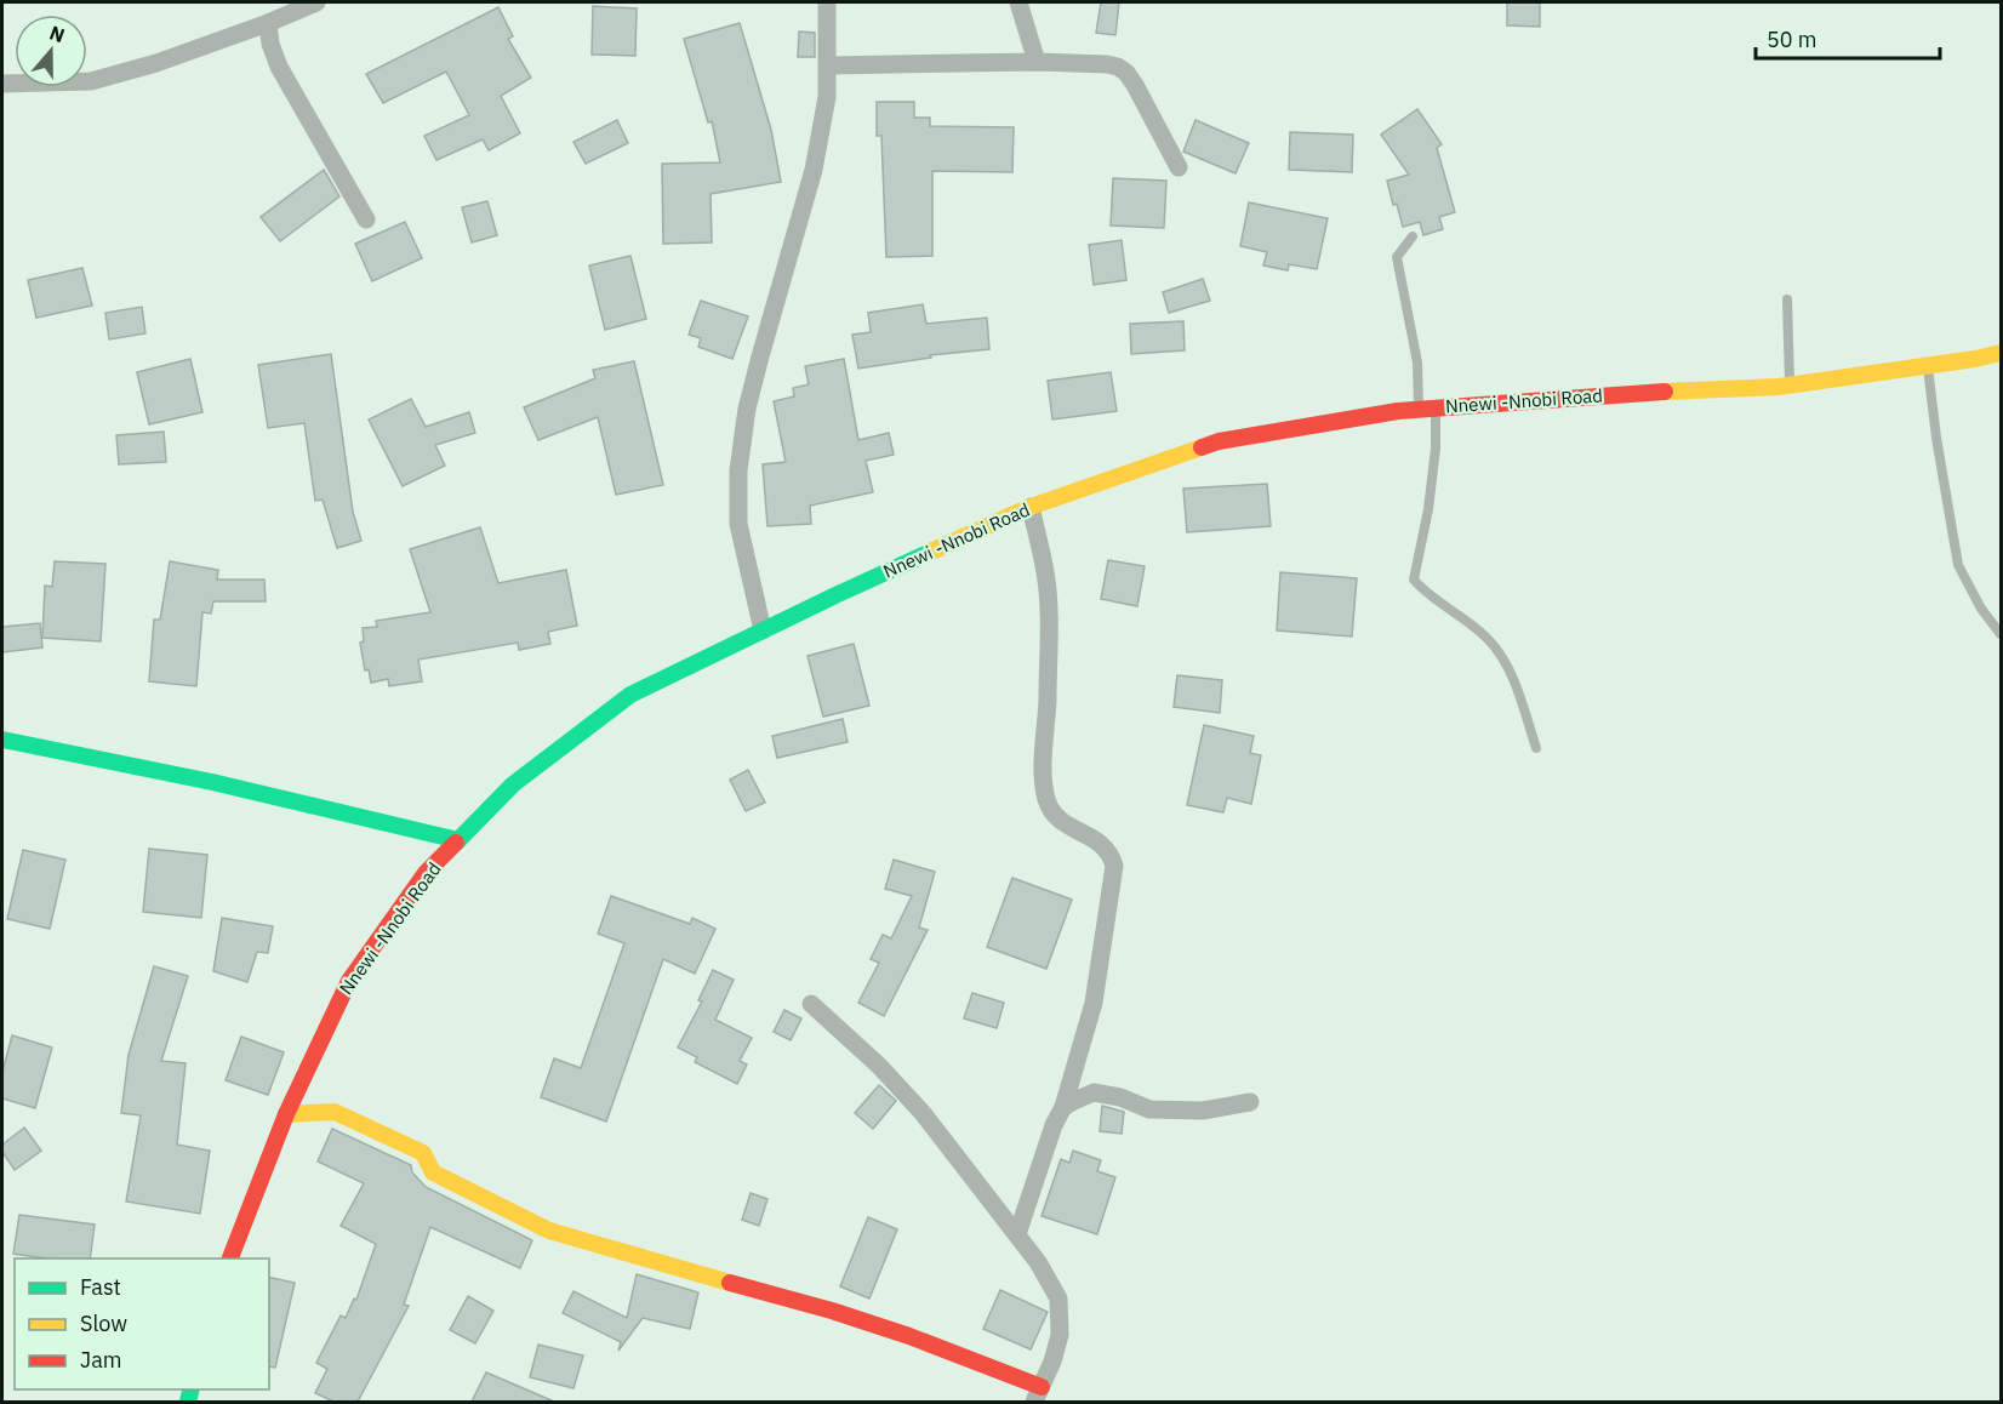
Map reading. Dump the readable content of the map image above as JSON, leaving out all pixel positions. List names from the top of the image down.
{
  "streets": {
    "main road": ["Nnewi -Nnobi Road"]
  },
  "legend": ["Fast", "Slow", "Jam"],
  "scale_bar": "50 m",
  "north": "top"
}
